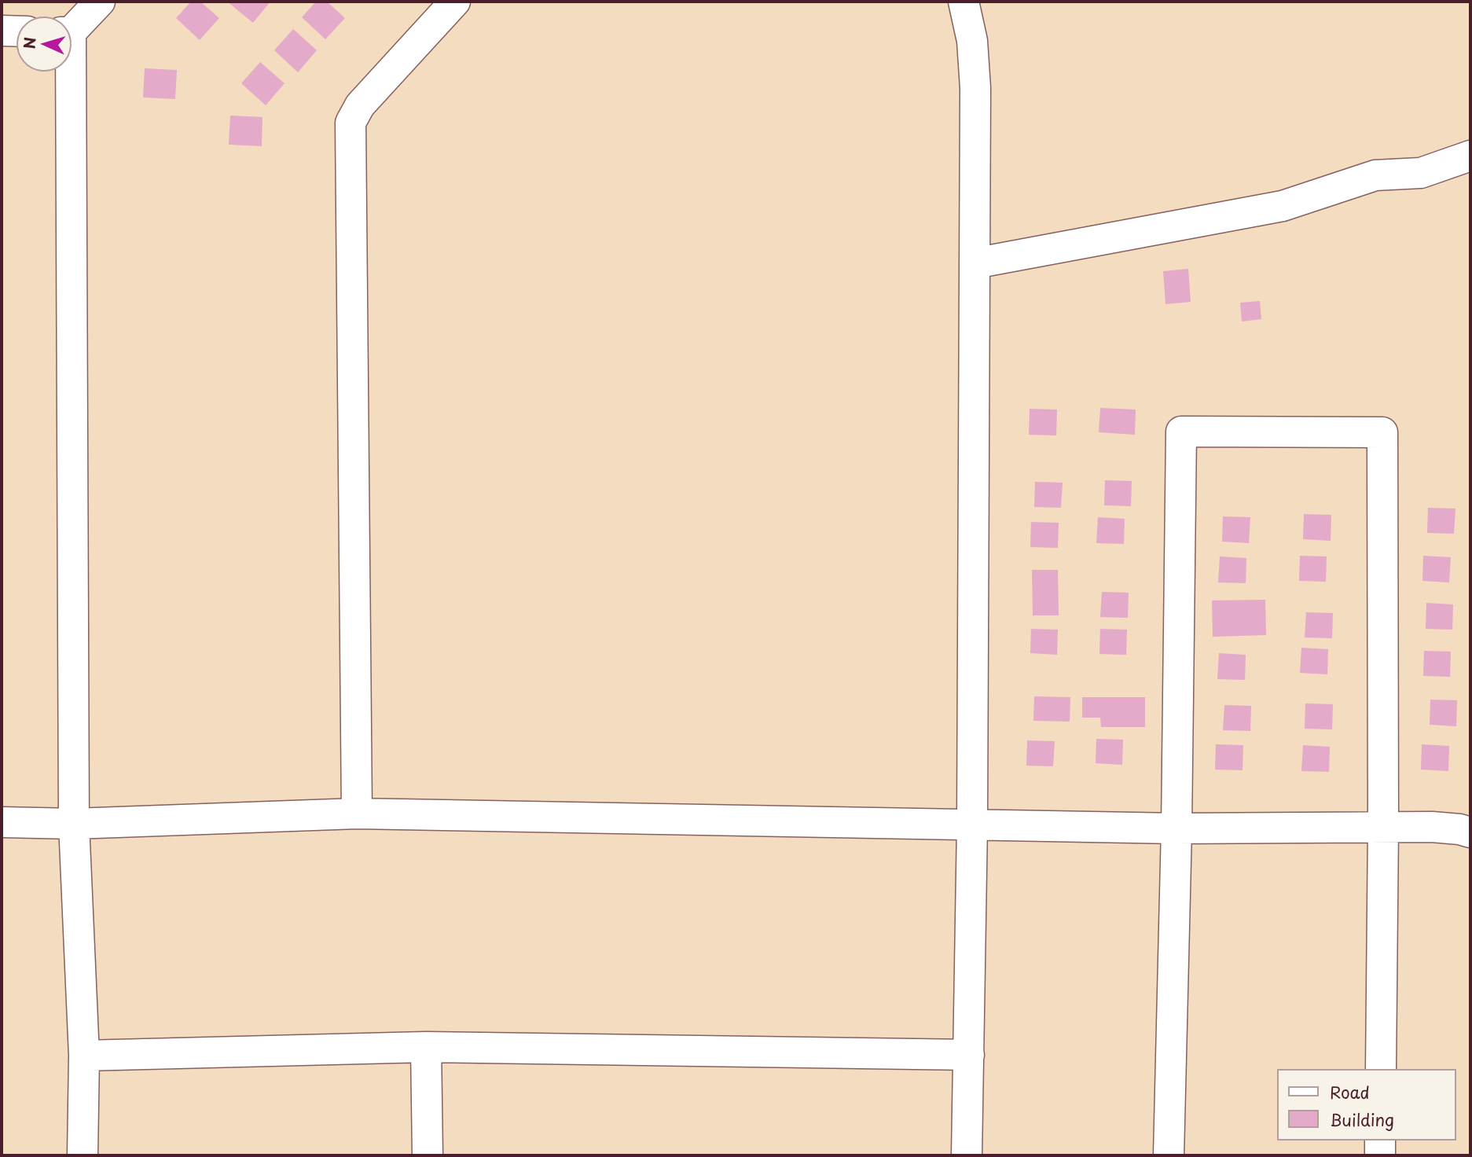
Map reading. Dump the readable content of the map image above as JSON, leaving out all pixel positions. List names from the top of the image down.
{
  "legend": ["Road", "Building"],
  "north": "left"
}
